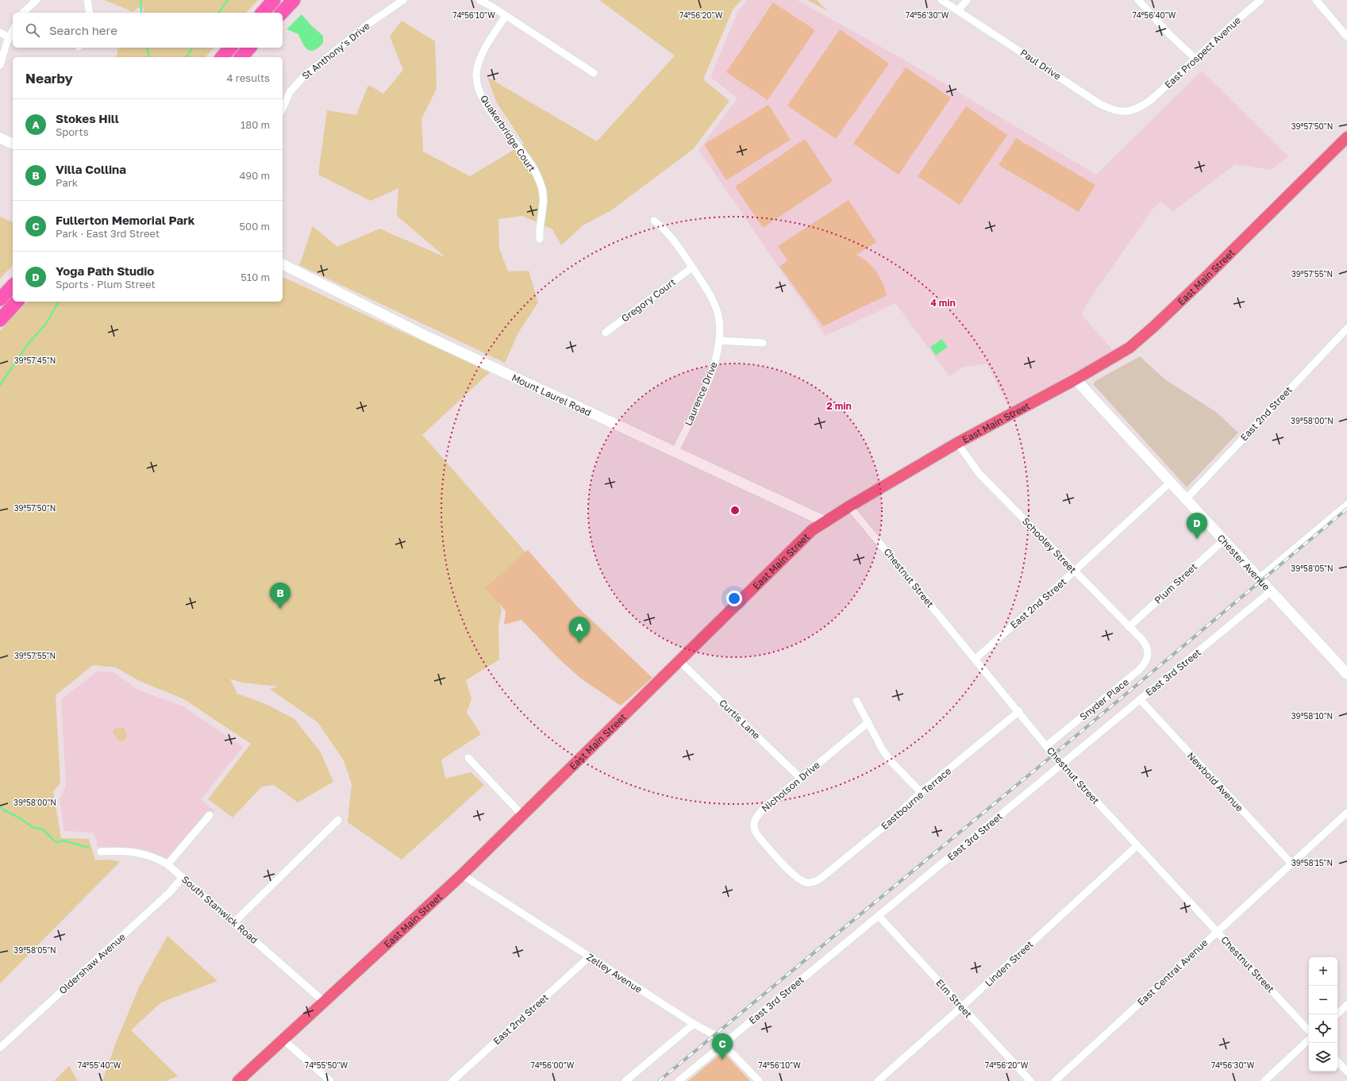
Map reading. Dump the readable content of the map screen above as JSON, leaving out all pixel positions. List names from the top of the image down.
{
  "streets": {
    "main road": ["East Main Street", "Mount Laurel Road", "Chester Avenue"],
    "street": [
      "St Anthony's Drive",
      "East Prospect Avenue",
      "Paul Drive",
      "Quakerbridge Court",
      "Gregory Court",
      "Laurence Drive",
      "East 2nd Street",
      "Schooley Street",
      "Chestnut Street",
      "Plum Street",
      "East 3rd Street",
      "Snyder Place",
      "Curtis Lane",
      "Newbold Avenue",
      "Nicholson Drive",
      "Eastbourne Terrace",
      "South Stanwick Road",
      "Oldershaw Avenue",
      "Linden Street",
      "East Central Avenue",
      "Zelley Avenue",
      "Elm Street"
    ]
  },
  "crossings": [
    ["East Prospect Avenue", "Paul Drive"],
    ["East Main Street", "Mount Laurel Road"],
    ["East Main Street", "Schooley Street"],
    ["East Main Street", "Chester Avenue"],
    ["East Main Street", "Chestnut Street"],
    ["East Main Street", "Curtis Lane"],
    ["East Main Street", "South Stanwick Road"],
    ["East Main Street", "Zelley Avenue"],
    ["Gregory Court", "Laurence Drive"],
    ["Laurence Drive", "Mount Laurel Road"],
    ["East 2nd Street", "Schooley Street"],
    ["East 2nd Street", "Chester Avenue"],
    ["East 2nd Street", "Chestnut Street"],
    ["East 2nd Street", "Zelley Avenue"],
    ["Schooley Street", "Plum Street"],
    ["Schooley Street", "Snyder Place"],
    ["Chester Avenue", "Plum Street"],
    ["Chester Avenue", "East 3rd Street"],
    ["Chestnut Street", "East 3rd Street"],
    ["Chestnut Street", "Snyder Place"],
    ["Chestnut Street", "Eastbourne Terrace"],
    ["Chestnut Street", "Linden Street"],
    ["Chestnut Street", "East Central Avenue"],
    ["East 3rd Street", "Newbold Avenue"],
    ["East 3rd Street", "Zelley Avenue"],
    ["East 3rd Street", "Elm Street"],
    ["Curtis Lane", "Nicholson Drive"],
    ["Newbold Avenue", "East Central Avenue"],
    ["Nicholson Drive", "Eastbourne Terrace"],
    ["South Stanwick Road", "Oldershaw Avenue"],
    ["Linden Street", "Elm Street"]
  ],
  "page": {
    "search": "Search here",
    "heading": ["Nearby", "4 results"],
    "list": [
      {
        "mark": "A",
        "name": "Stokes Hill",
        "note": "Sports",
        "value": "180 m"
      },
      {
        "mark": "B",
        "name": "Villa Collina",
        "note": "Park",
        "value": "490 m"
      },
      {
        "mark": "C",
        "name": "Fullerton Memorial Park",
        "note": "Park · East 3rd Street",
        "value": "500 m"
      },
      {
        "mark": "D",
        "name": "Yoga Path Studio",
        "note": "Sports · Plum Street",
        "value": "510 m"
      }
    ],
    "pins": [
      "D",
      "B",
      "A",
      "C"
    ],
    "map_buttons": ["+", "−"]
  },
  "coordinates": [
    "74°56'10\"W",
    "74°56'20\"W",
    "74°56'30\"W",
    "74°56'40\"W",
    "39°57'50\"N",
    "39°57'55\"N",
    "39°57'45\"N",
    "39°58'00\"N",
    "39°58'05\"N",
    "39°58'10\"N",
    "39°58'15\"N",
    "74°55'40\"W",
    "74°55'50\"W",
    "74°56'00\"W"
  ],
  "rings": ["4 min", "2 min"]
}
